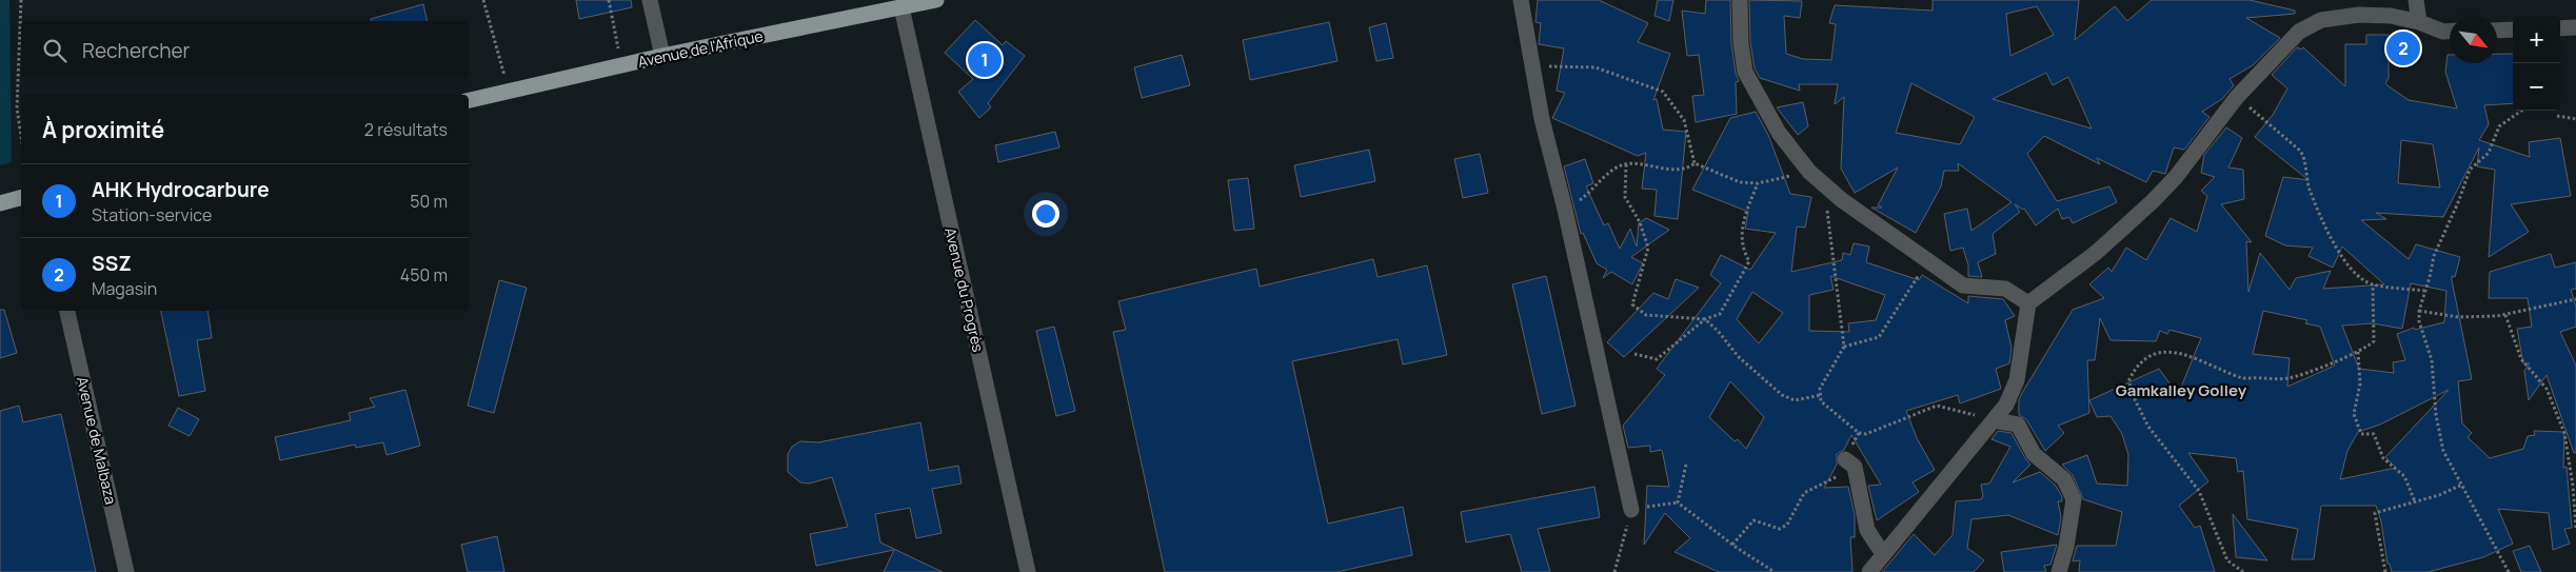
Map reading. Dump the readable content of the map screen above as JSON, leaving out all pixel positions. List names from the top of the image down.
{
  "streets": {
    "main road": ["Avenue de l'Afrique"],
    "street": ["Avenue du Progrès", "Avenue de Malbaza"]
  },
  "crossings": [
    ["Avenue de l'Afrique", "Avenue du Progrès"]
  ],
  "districts": ["Gamkalley Golley"],
  "north": "bottom right",
  "page": {
    "map_buttons": ["+", "−"],
    "search": "Rechercher",
    "pins": ["2", "1"],
    "heading": ["À proximité", "2 résultats"],
    "list": [
      {
        "mark": "1",
        "name": "AHK Hydrocarbure",
        "note": "Station-service",
        "value": "50 m"
      },
      {
        "mark": "2",
        "name": "SSZ",
        "note": "Magasin",
        "value": "450 m"
      }
    ]
  }
}
